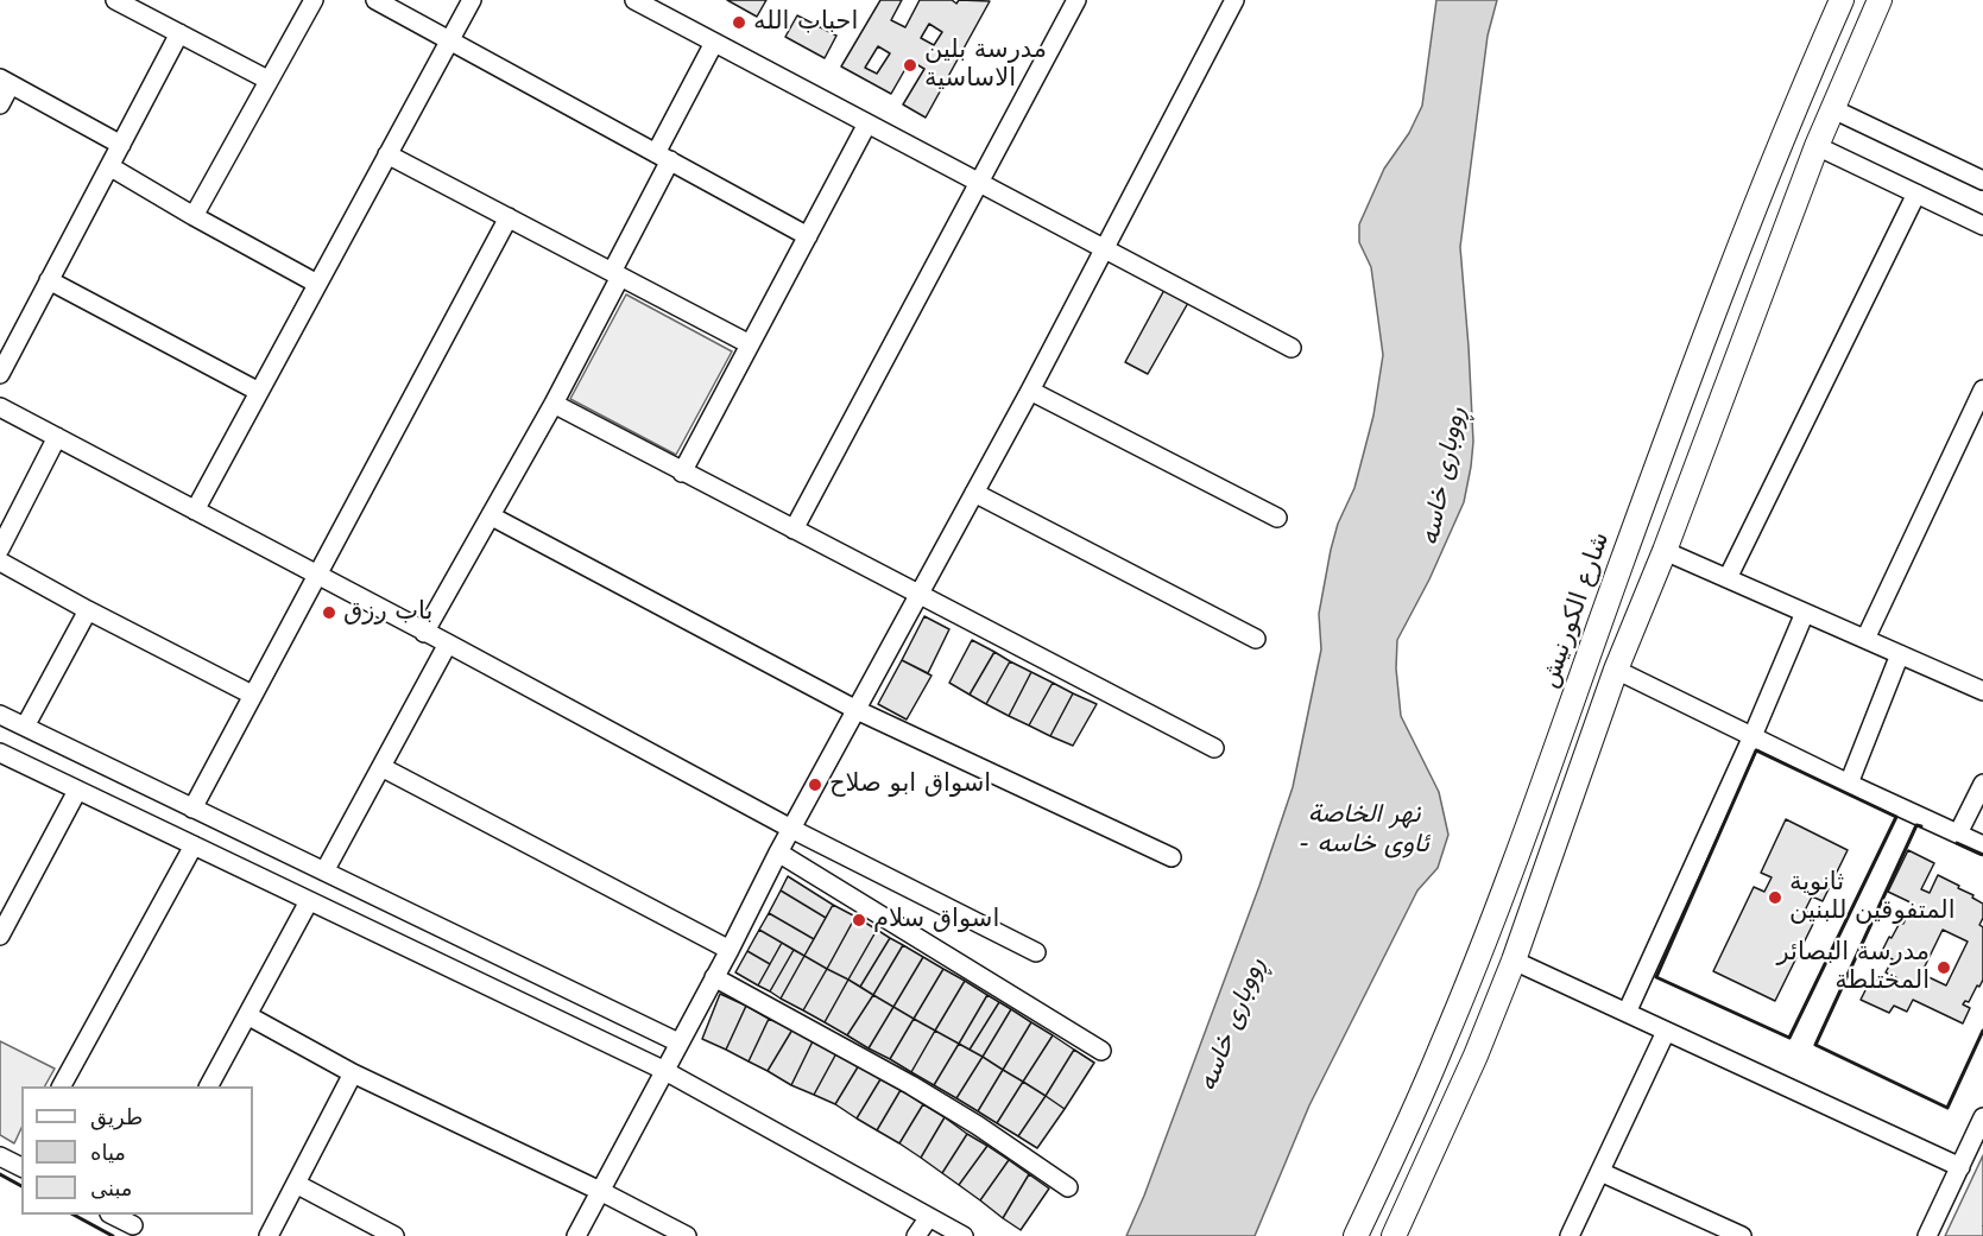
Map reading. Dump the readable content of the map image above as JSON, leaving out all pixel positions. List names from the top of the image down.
{
  "streets": {
    "main road": ["شارع الكورنيش"]
  },
  "water": ["ڕووباری خاسە", "نهر الخاصة - ئاوی خاسە"],
  "places": [
    "احباب الله",
    "مدرسة بلين الاساسية",
    "باب رزق",
    "اسواق ابو صلاح",
    "ثانوية المتفوقين للبنين",
    "اسواق سلام",
    "مدرسة البصائر المختلطة"
  ],
  "legend": ["طريق", "مياه", "مبنى"]
}
